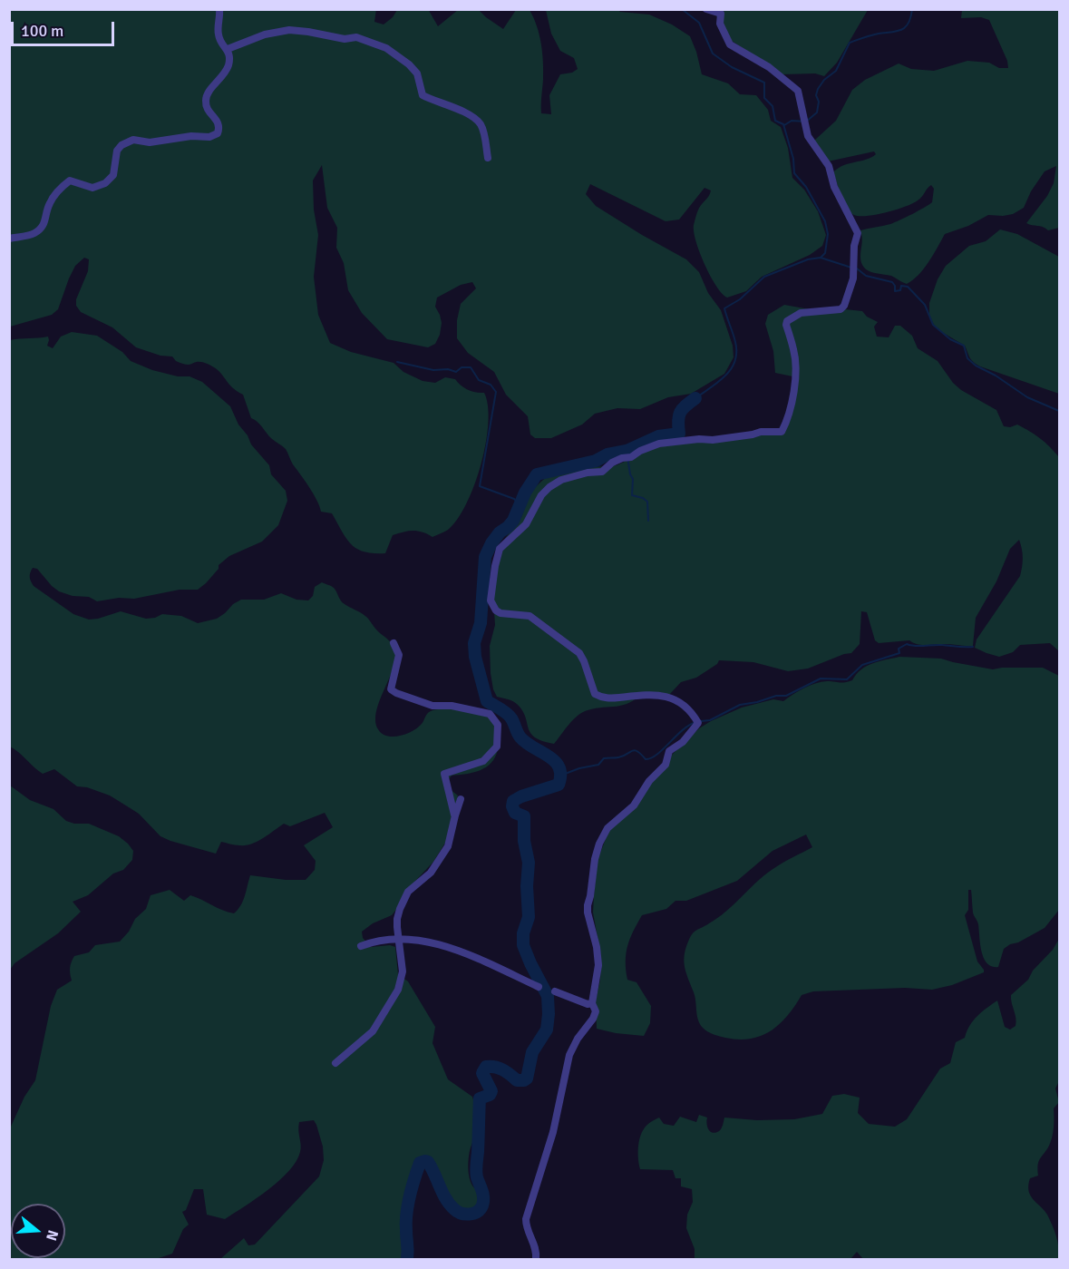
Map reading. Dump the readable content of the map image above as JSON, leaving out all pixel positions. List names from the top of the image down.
{
  "scale_bar": "100 m",
  "north": "right"
}
